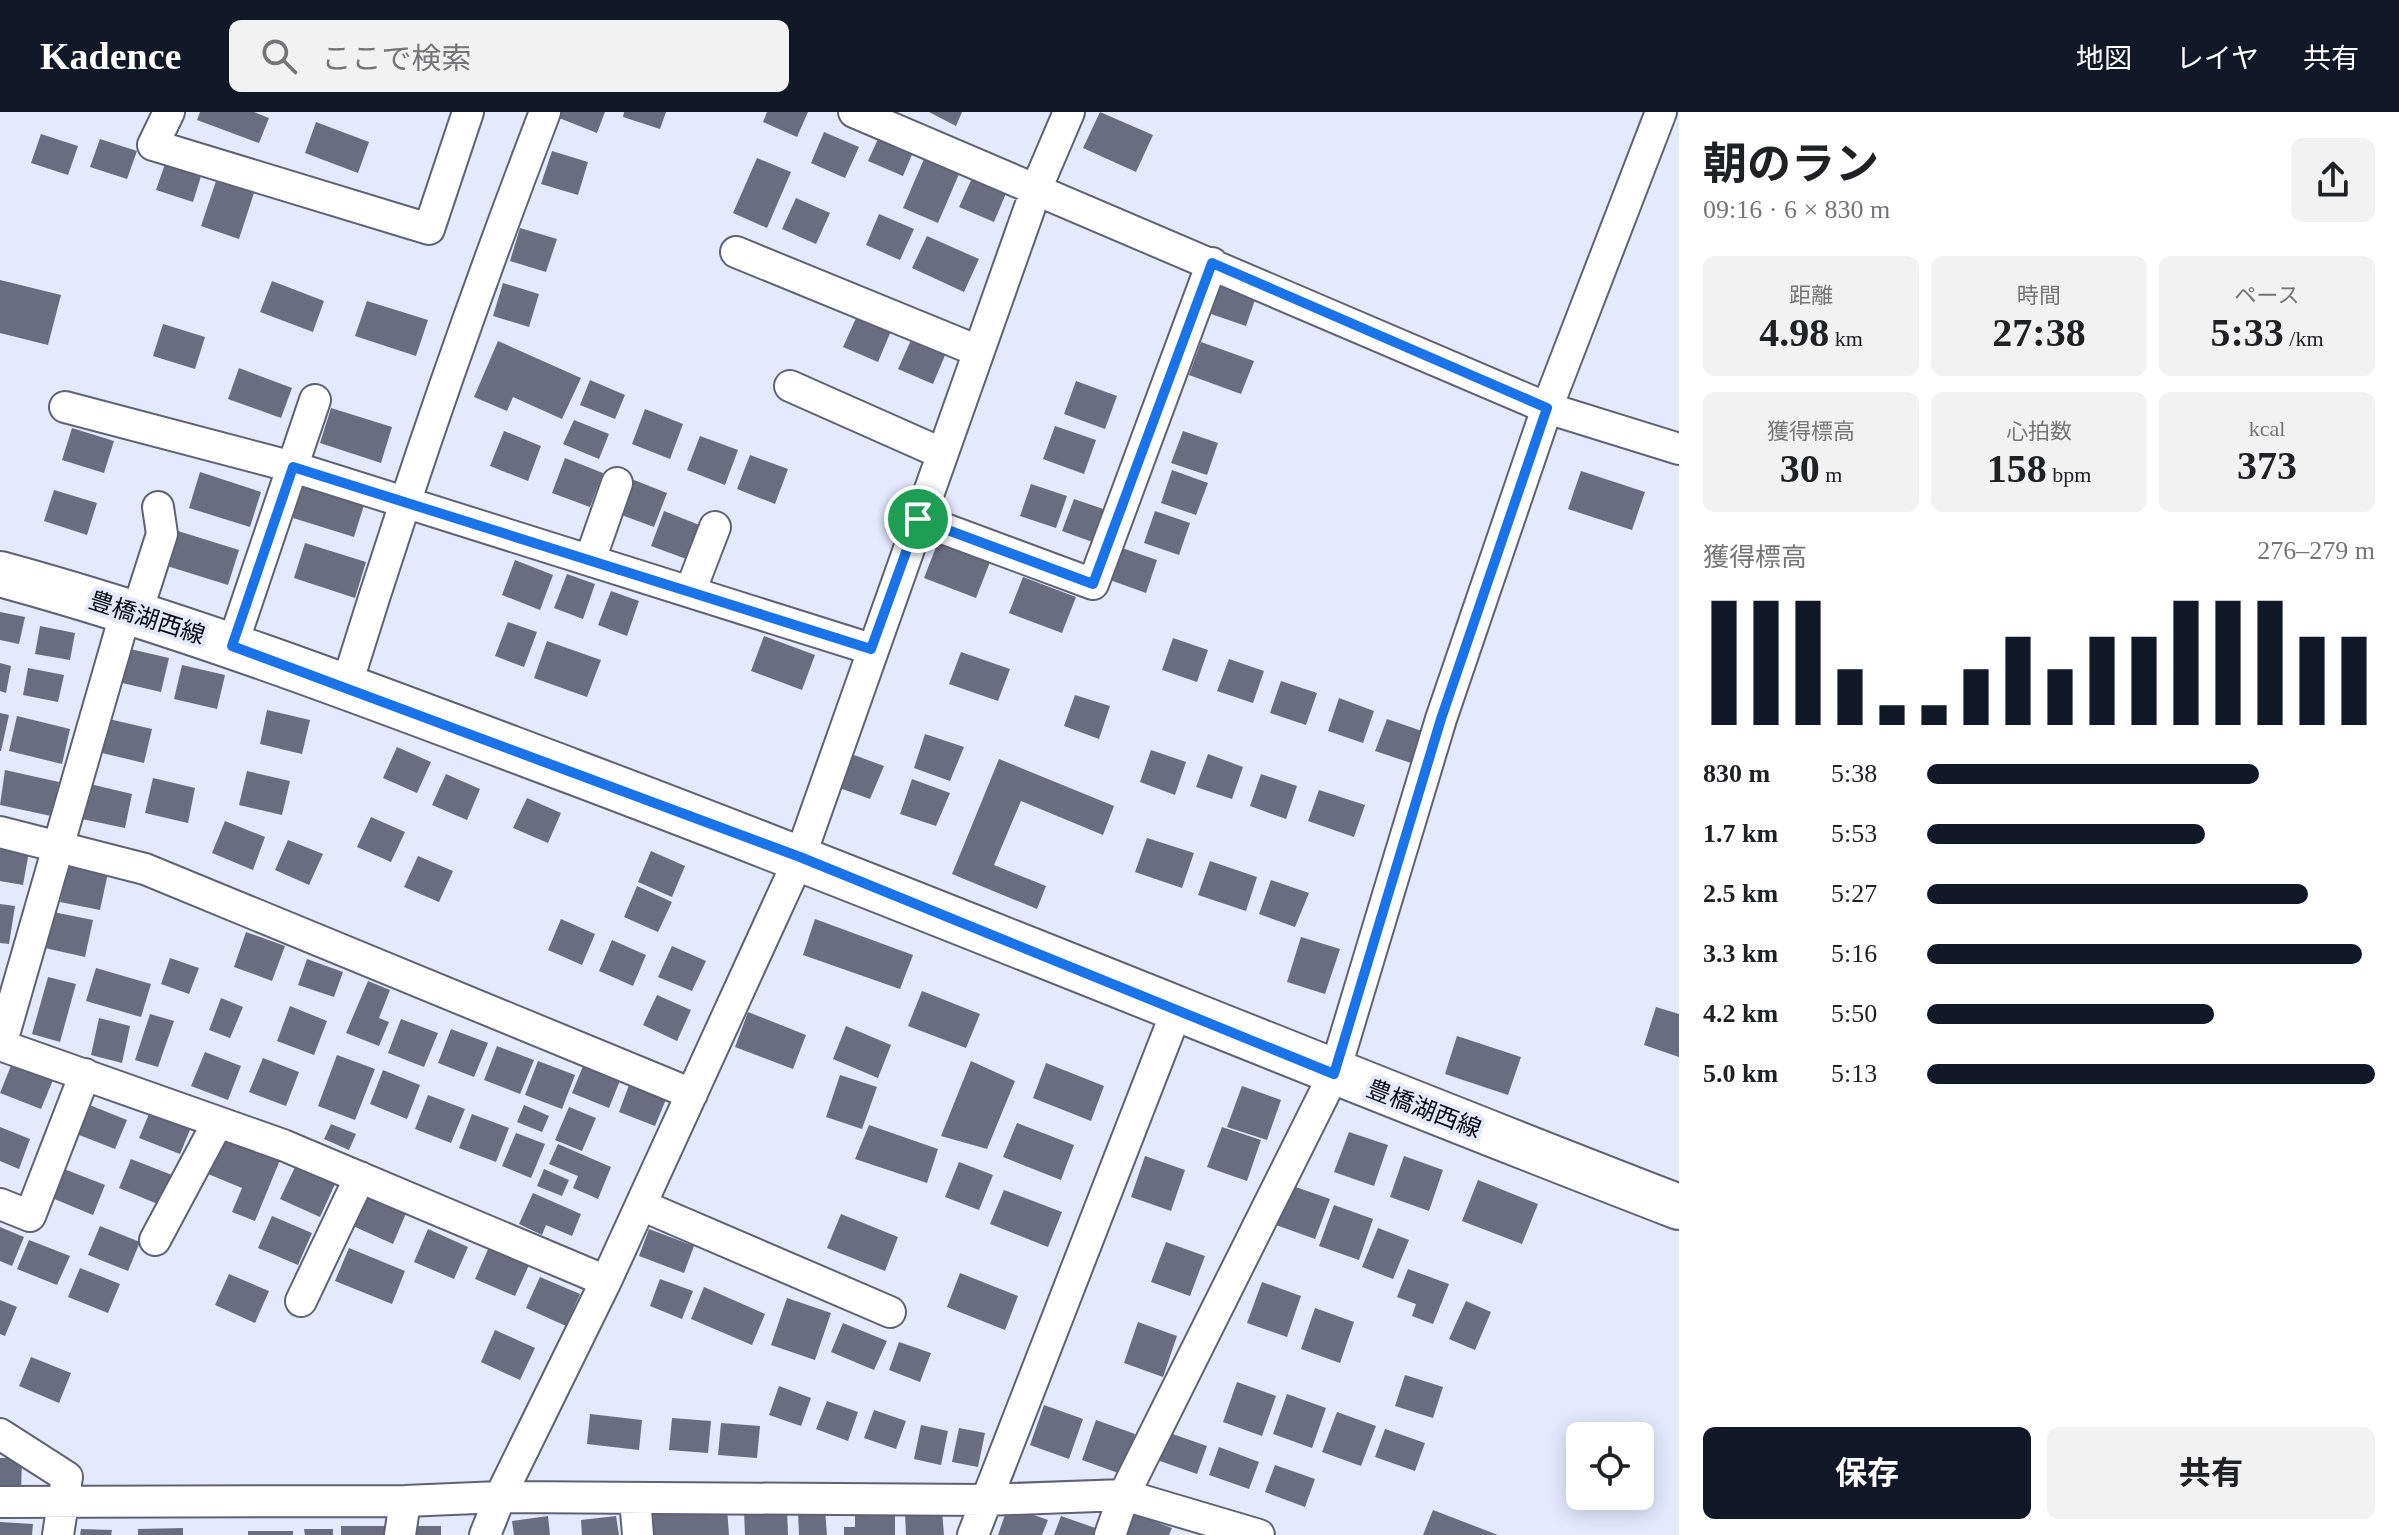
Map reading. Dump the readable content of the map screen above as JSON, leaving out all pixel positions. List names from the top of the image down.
{
  "streets": {
    "main road": ["豊橋湖西線"]
  },
  "page": {
    "header": "Kadence",
    "search": "ここで検索",
    "nav": ["地図", "レイヤ", "共有"],
    "heading": ["朝のラン", "09:16 · 6 × 830 m"],
    "stats": [
      ["距離", "4.98 km"],
      ["時間", "27:38"],
      ["ペース", "5:33 /km"],
      ["獲得標高", "30 m"],
      ["心拍数", "158 bpm"],
      ["kcal", "373"]
    ],
    "chart": ["獲得標高", "276–279 m"],
    "list": [
      {
        "name": "830 m",
        "note": "5:38"
      },
      {
        "name": "1.7 km",
        "note": "5:53"
      },
      {
        "name": "2.5 km",
        "note": "5:27"
      },
      {
        "name": "3.3 km",
        "note": "5:16"
      },
      {
        "name": "4.2 km",
        "note": "5:50"
      },
      {
        "name": "5.0 km",
        "note": "5:13"
      }
    ],
    "buttons": ["保存", "共有"]
  }
}
